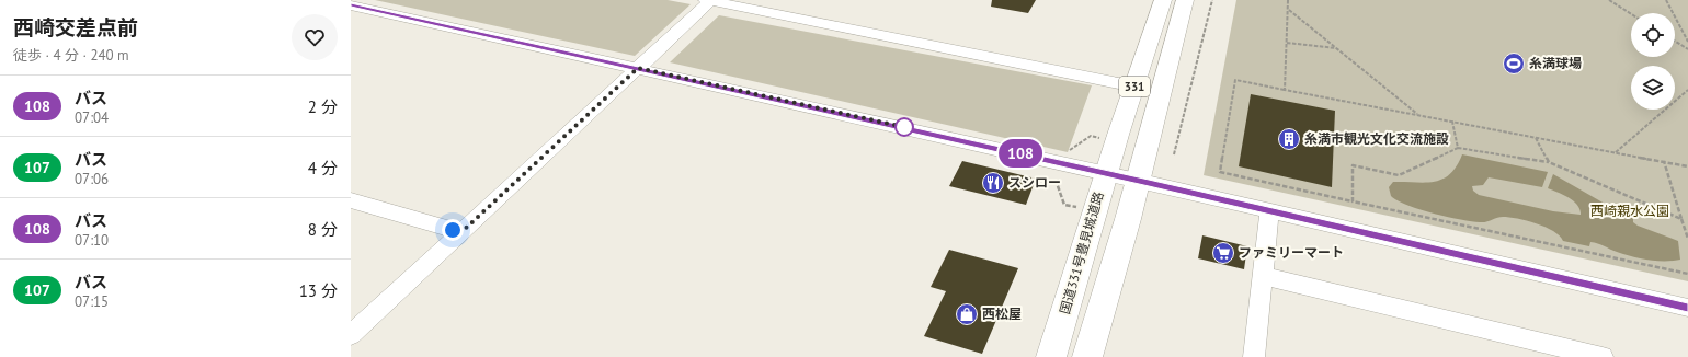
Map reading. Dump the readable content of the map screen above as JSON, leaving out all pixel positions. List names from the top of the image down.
{
  "streets": {
    "highway": ["331", "国道331号豊見城道路"]
  },
  "parks": ["西崎親水公園"],
  "places": {
    "sports": ["糸満球場"],
    "building": ["糸満市観光文化交流施設"],
    "restaurant": ["スシロー"],
    "supermarket": ["ファミリーマート"],
    "shop": ["西松屋"]
  },
  "lines": ["bus line 108"],
  "page": {
    "heading": ["西崎交差点前", "徒歩 · 4 分 · 240 m"],
    "on_map": "108",
    "list": [
      {
        "mark": "108",
        "name": "バス",
        "note": "07:04",
        "value": "2 分"
      },
      {
        "mark": "107",
        "name": "バス",
        "note": "07:06",
        "value": "4 分"
      },
      {
        "mark": "108",
        "name": "バス",
        "note": "07:10",
        "value": "8 分"
      },
      {
        "mark": "107",
        "name": "バス",
        "note": "07:15",
        "value": "13 分"
      }
    ]
  }
}
